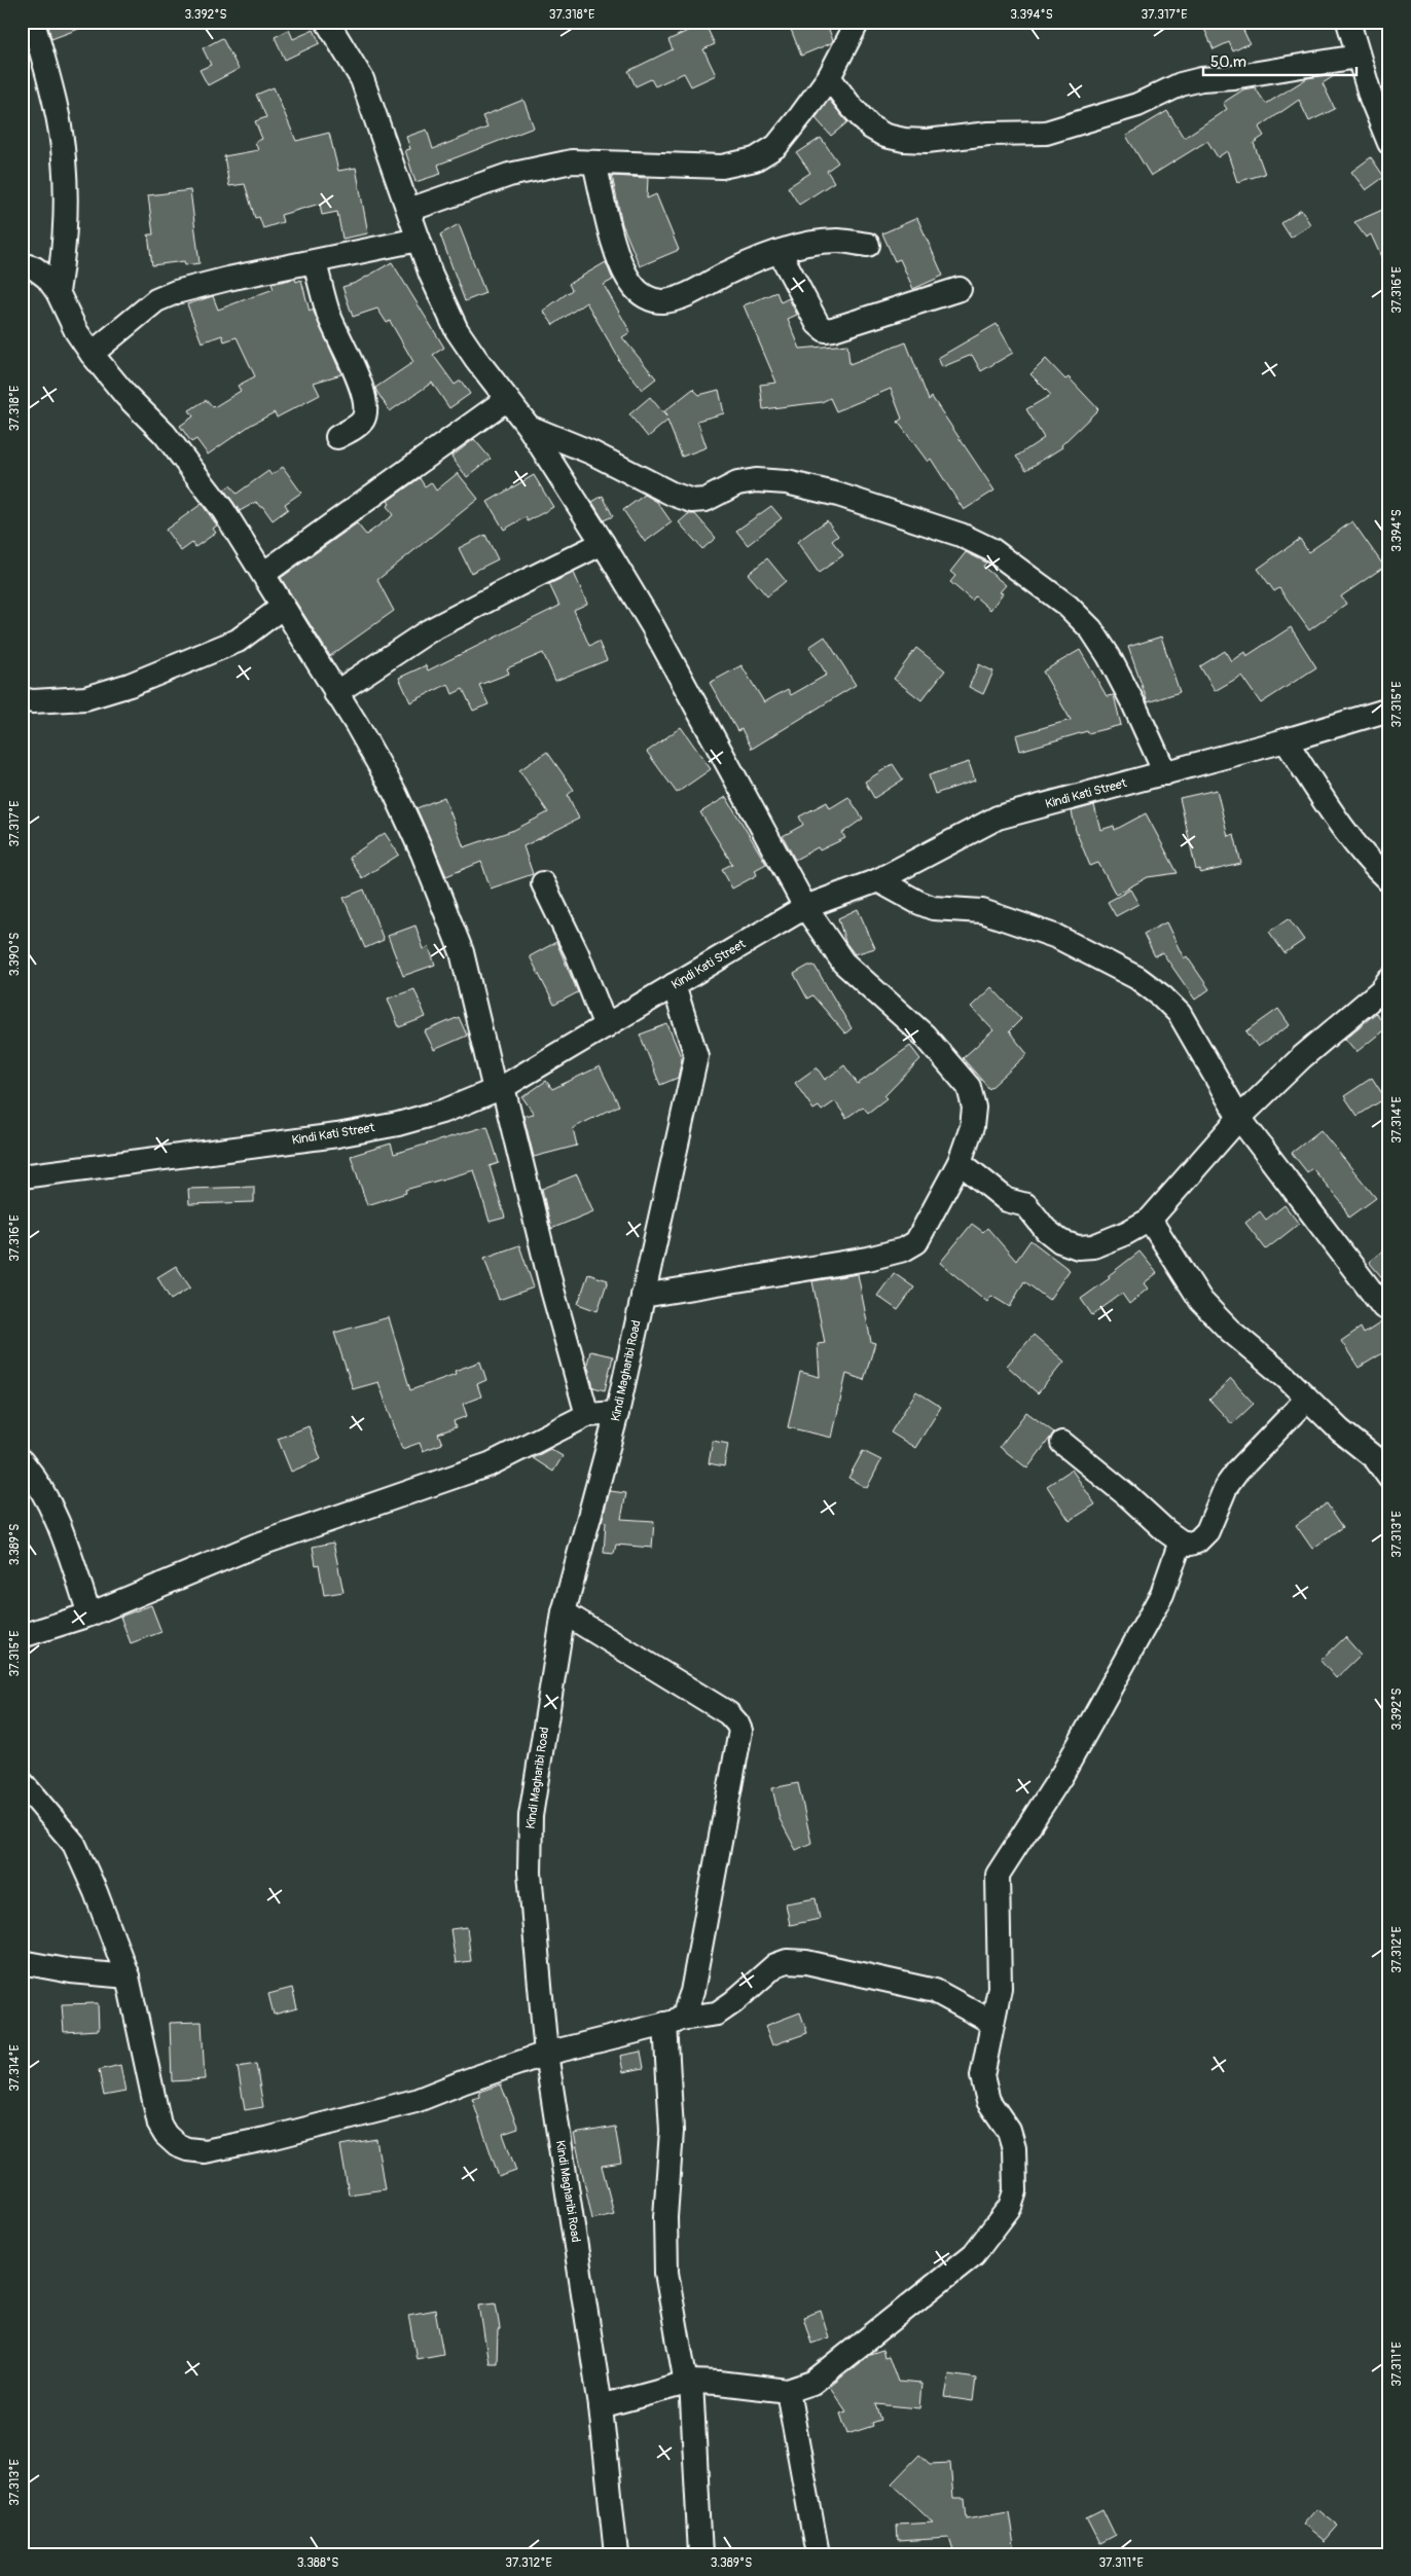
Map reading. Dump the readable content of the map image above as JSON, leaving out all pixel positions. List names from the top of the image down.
{
  "streets": {
    "street": ["Kindi Kati Street", "Kindi Magharibi Road"]
  },
  "crossings": [
    ["Kindi Kati Street", "Kindi Magharibi Road"]
  ],
  "scale_bar": "50 m",
  "coordinates": [
    "3.392°S",
    "37.318°E",
    "3.394°S",
    "37.317°E",
    "37.316°E",
    "37.315°E",
    "3.390°S",
    "37.314°E",
    "37.313°E",
    "3.389°S",
    "37.312°E",
    "37.311°E",
    "3.388°S"
  ]
}
